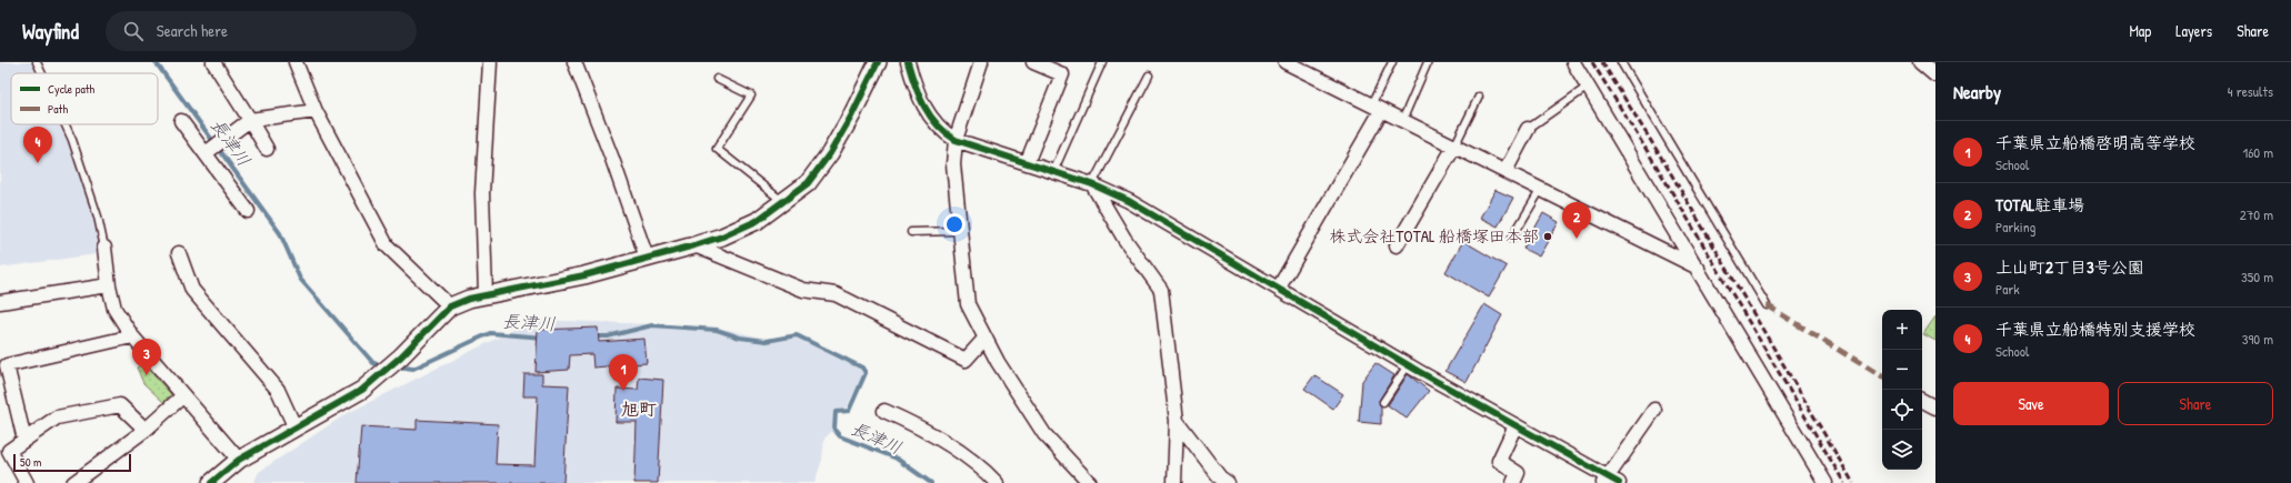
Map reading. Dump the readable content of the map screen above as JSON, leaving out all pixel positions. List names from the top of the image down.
{
  "districts": ["旭町"],
  "water": ["長津川"],
  "places": ["株式会社TOTAL 船橋塚田本部"],
  "legend": ["Cycle path", "Path"],
  "scale_bar": "50 m",
  "page": {
    "header": "Wayfind",
    "search": "Search here",
    "nav": ["Map", "Layers", "Share"],
    "heading": ["Nearby", "4 results"],
    "list": [
      {
        "mark": "1",
        "name": "千葉県立船橋啓明高等学校",
        "note": "School",
        "value": "160 m"
      },
      {
        "mark": "2",
        "name": "TOTAL駐車場",
        "note": "Parking",
        "value": "270 m"
      },
      {
        "mark": "3",
        "name": "上山町2丁目3号公園",
        "note": "Park",
        "value": "350 m"
      },
      {
        "mark": "4",
        "name": "千葉県立船橋特別支援学校",
        "note": "School",
        "value": "390 m"
      }
    ],
    "pins": [
      "4",
      "2",
      "3",
      "1"
    ],
    "map_buttons": ["+", "−"],
    "buttons": ["Save", "Share"],
    "scale": "50 m"
  }
}
